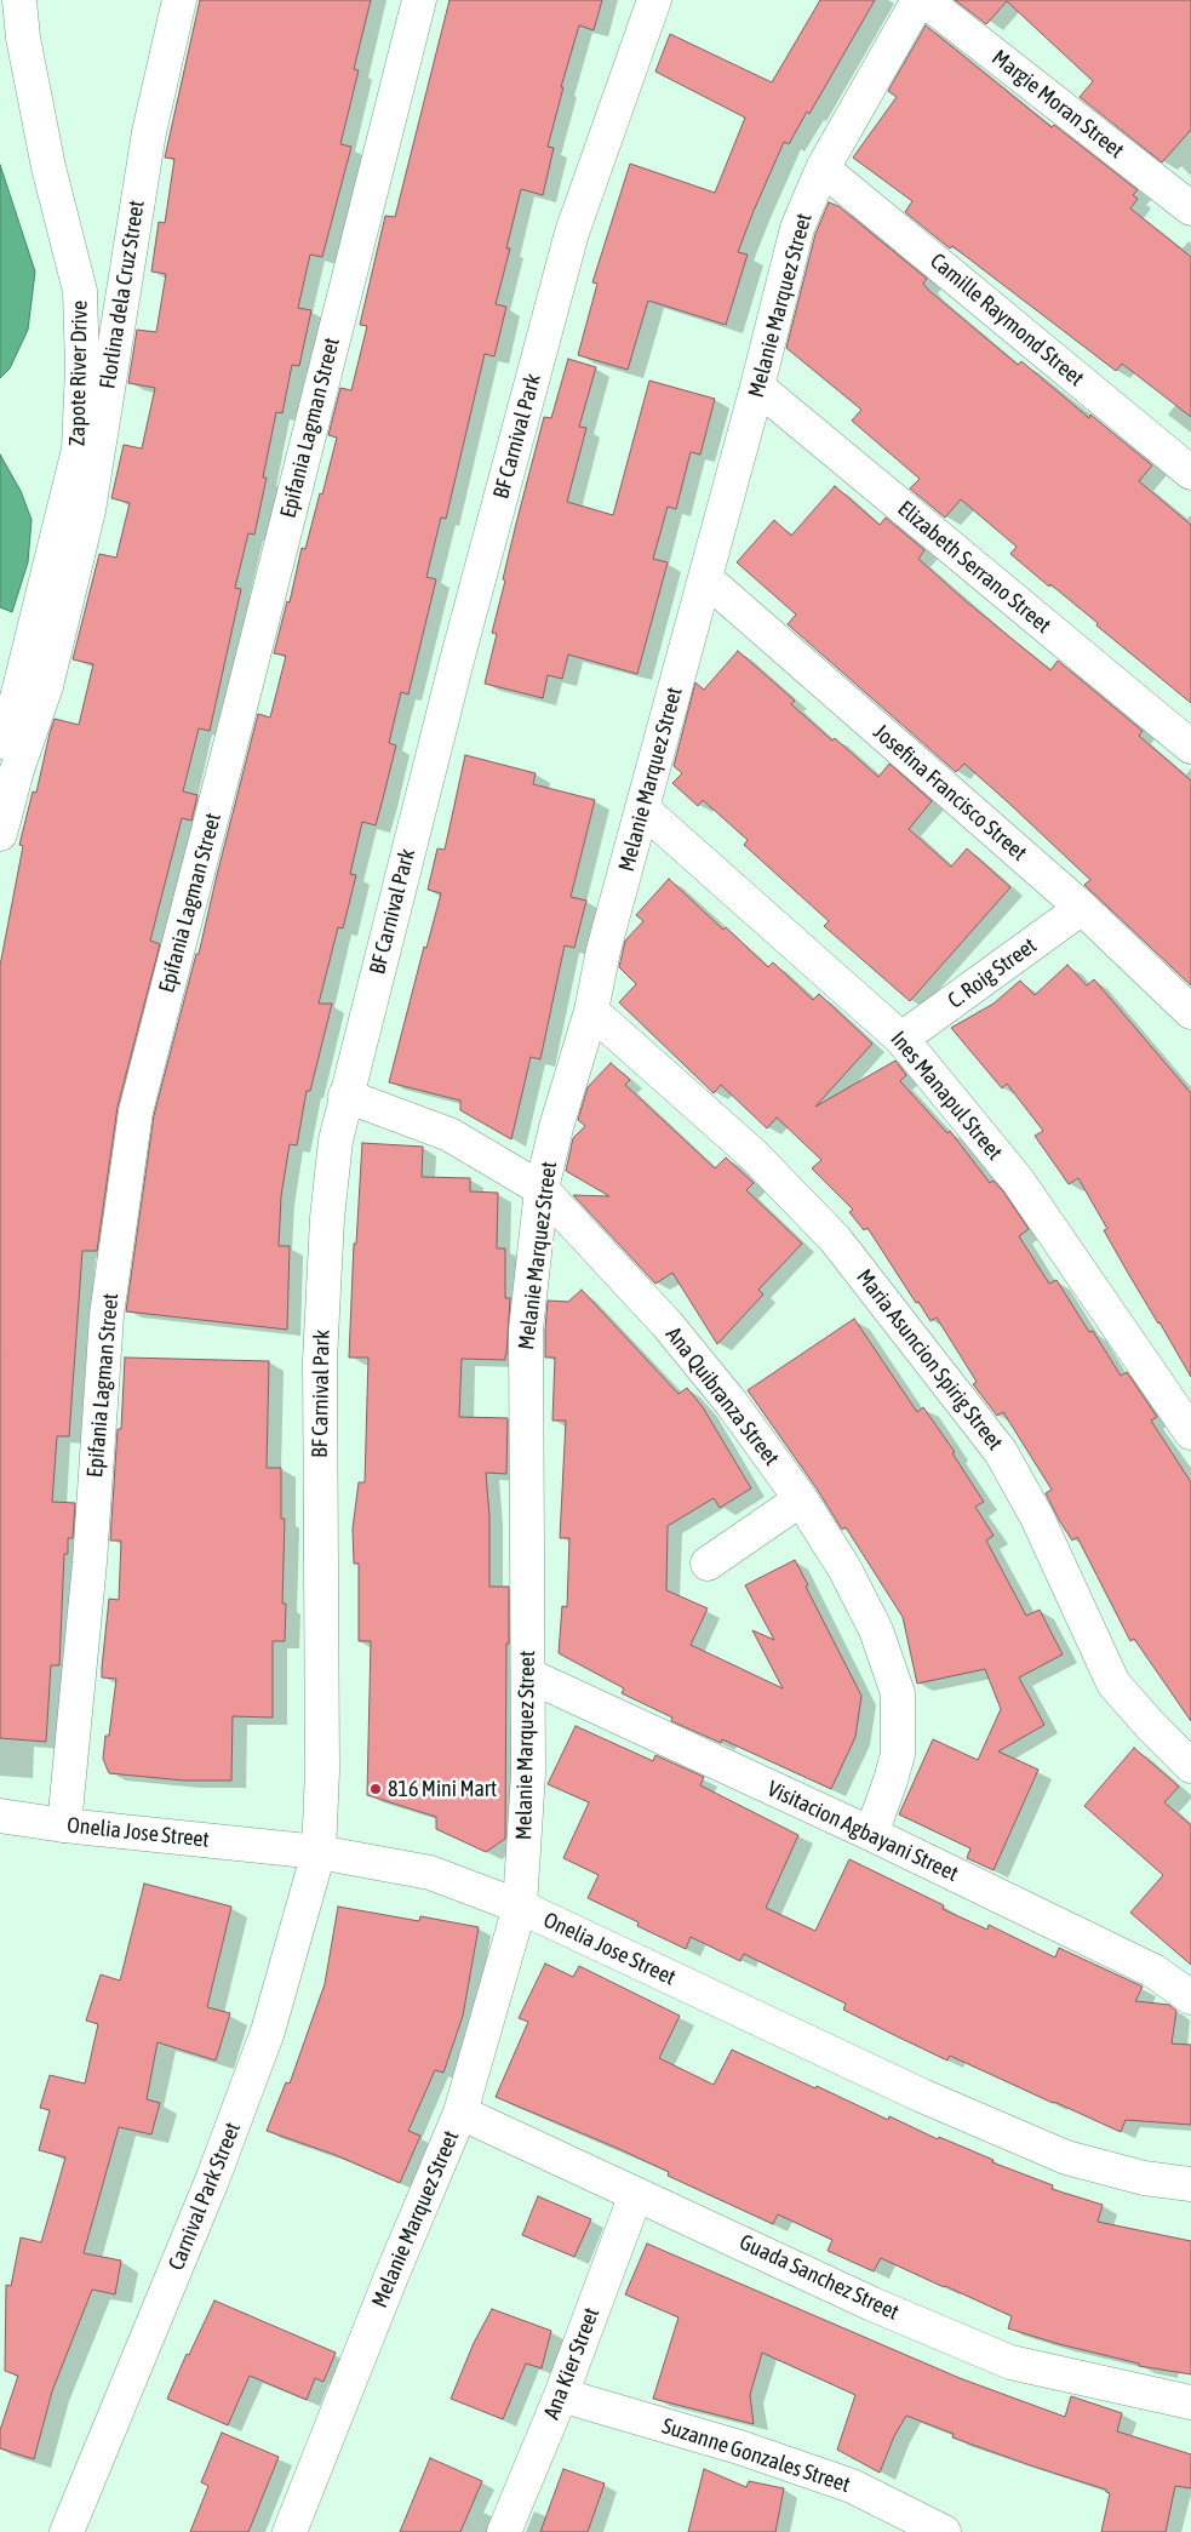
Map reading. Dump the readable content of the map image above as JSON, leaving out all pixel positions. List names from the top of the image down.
{
  "streets": {
    "street": [
      "Margie Moran Street",
      "Florlina dela Cruz Street",
      "Melanie Marquez Street",
      "Camille Raymond Street",
      "Zapote River Drive",
      "Epifania Lagman Street",
      "BF Carnival Park",
      "Elizabeth Serrano Street",
      "Josefina Francisco Street",
      "C. Roig Street",
      "Ines Manapul Street",
      "Maria Asuncion Spirig Street",
      "Ana Quibranza Street",
      "Visitacion Agbayani Street",
      "Onelia Jose Street",
      "Carnival Park Street",
      "Guada Sanchez Street",
      "Ana Kier Street",
      "Suzanne Gonzales Street"
    ]
  },
  "crossings": [
    ["Melanie Marquez Street", "Camille Raymond Street"],
    ["Melanie Marquez Street", "Elizabeth Serrano Street"],
    ["Melanie Marquez Street", "Josefina Francisco Street"],
    ["Melanie Marquez Street", "Ines Manapul Street"],
    ["Melanie Marquez Street", "Maria Asuncion Spirig Street"],
    ["Melanie Marquez Street", "Ana Quibranza Street"],
    ["Melanie Marquez Street", "Visitacion Agbayani Street"],
    ["Melanie Marquez Street", "Onelia Jose Street"],
    ["Melanie Marquez Street", "Guada Sanchez Street"],
    ["Epifania Lagman Street", "Onelia Jose Street"],
    ["BF Carnival Park", "Ana Quibranza Street"],
    ["BF Carnival Park", "Onelia Jose Street"],
    ["BF Carnival Park", "Carnival Park Street"],
    ["Josefina Francisco Street", "C. Roig Street"],
    ["C. Roig Street", "Ines Manapul Street"],
    ["Ana Quibranza Street", "Visitacion Agbayani Street"],
    ["Onelia Jose Street", "Carnival Park Street"],
    ["Guada Sanchez Street", "Ana Kier Street"],
    ["Ana Kier Street", "Suzanne Gonzales Street"]
  ],
  "places": ["816 Mini Mart"]
}
